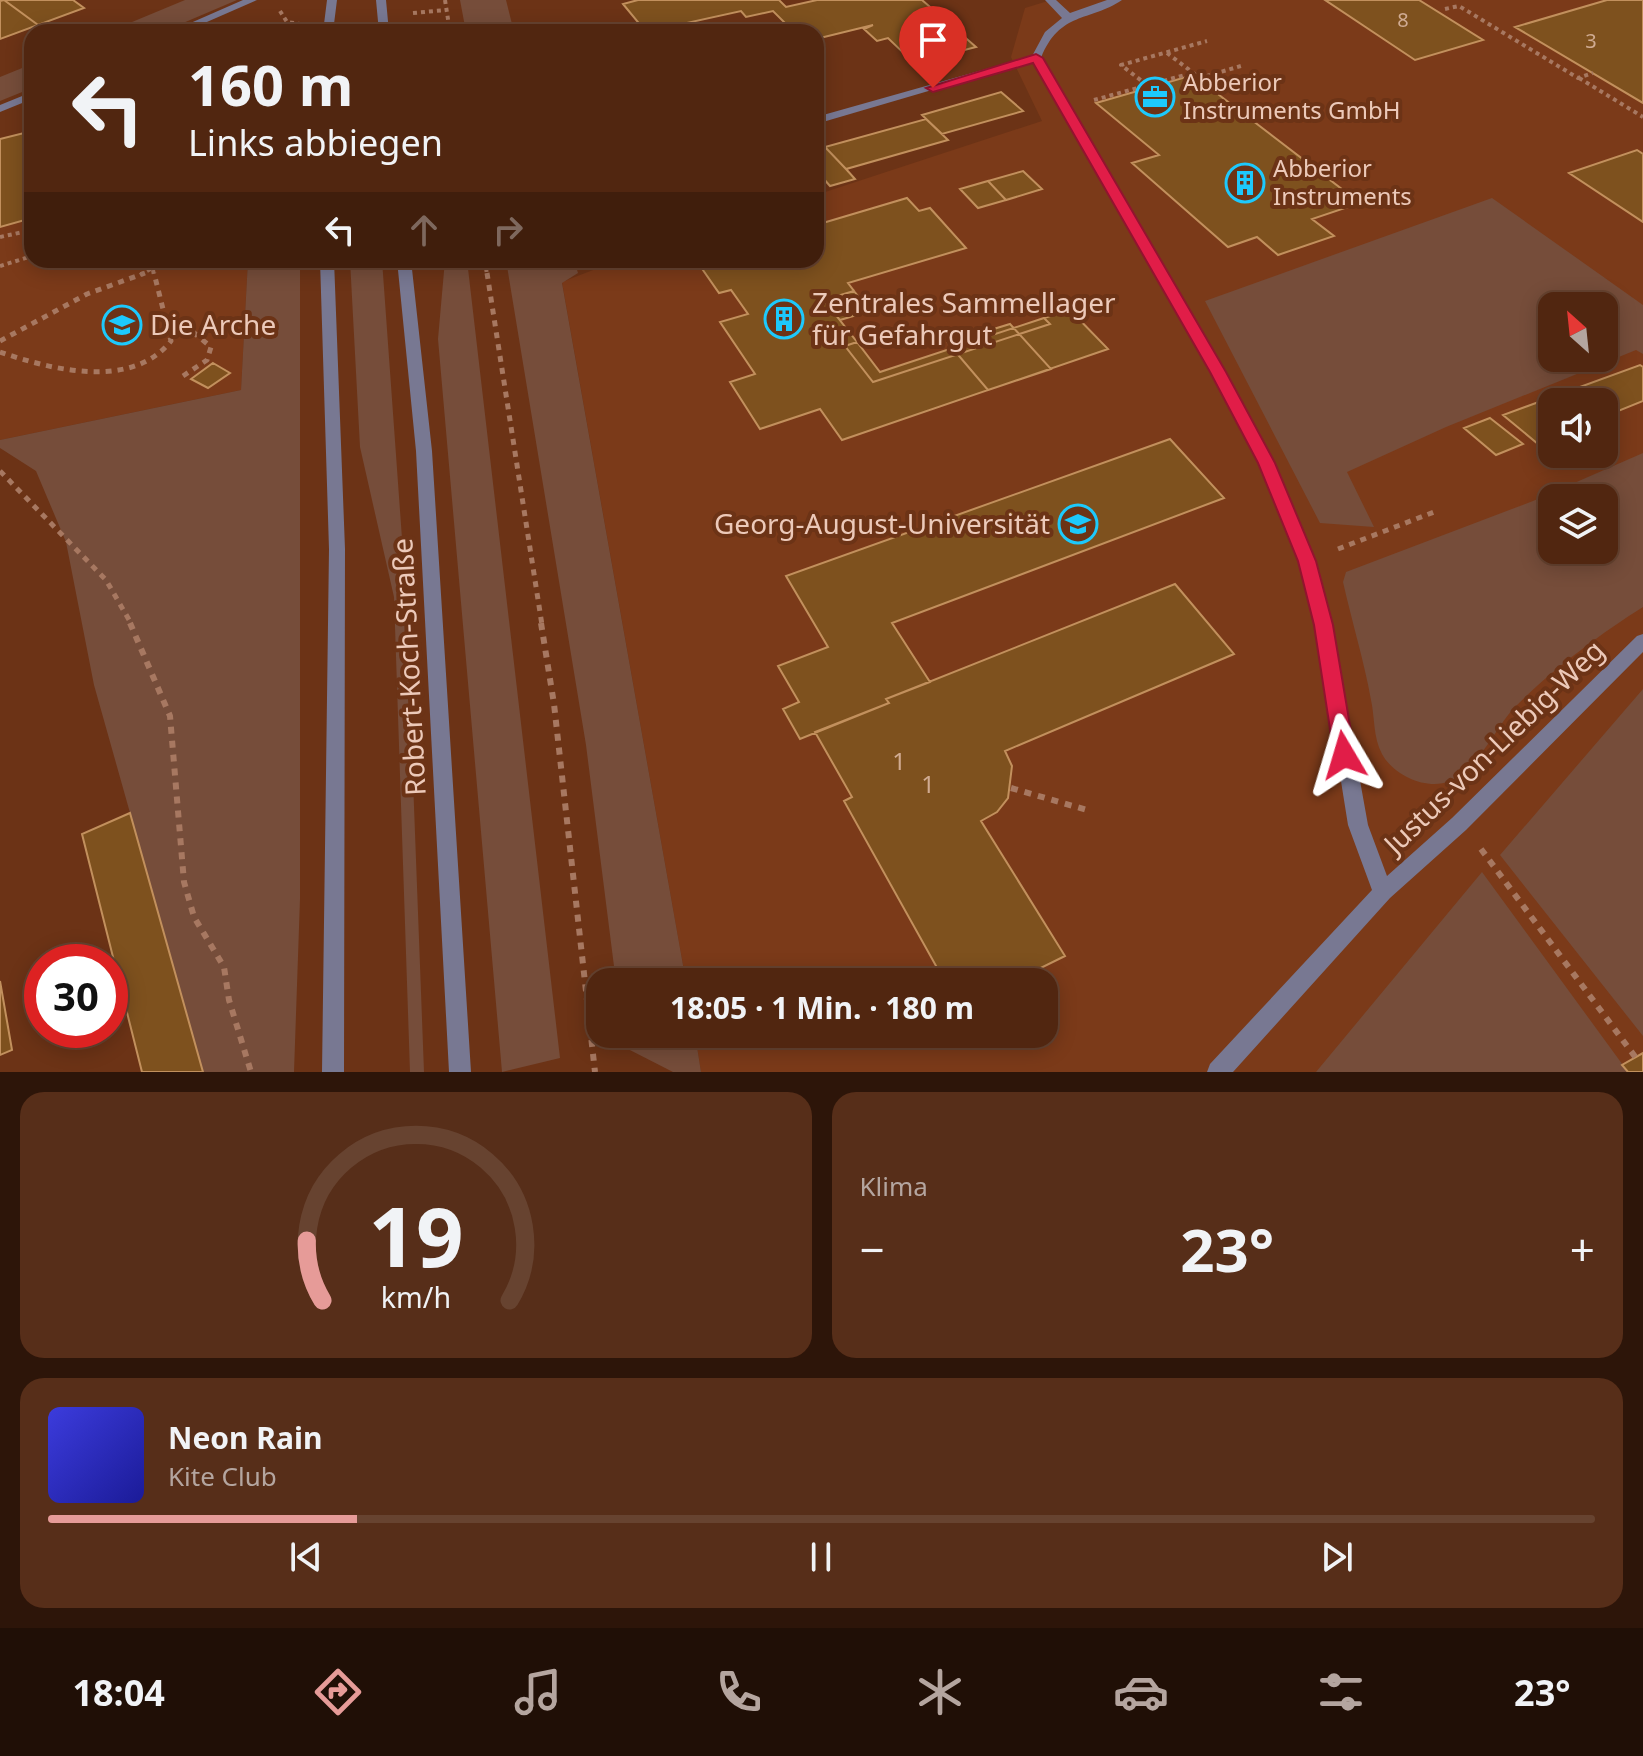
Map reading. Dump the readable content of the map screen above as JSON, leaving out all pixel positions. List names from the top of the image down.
{
  "streets": {
    "street": ["Robert-Koch-Straße", "Justus-von-Liebig-Weg"]
  },
  "places": {
    "office": ["Abberior Instruments GmbH"],
    "building": ["Abberior Instruments", "Zentrales Sammellager für Gefahrgut"],
    "school or university": ["Die Arche", "Georg-August-Universität"]
  },
  "house_numbers": [
    "8",
    "3",
    "1",
    "1"
  ],
  "north": "top left",
  "page": {
    "turn": ["160 m", "Links abbiegen"],
    "limit": "30",
    "trip": "18:05 · 1 Min. · 180 m",
    "tile": "Klima",
    "heat": ["−", "23°", "+"],
    "song": ["Neon Rain", "Kite Club"],
    "tabs": ["18:04", "23°"],
    "gauge": ["19", "km/h"]
  }
}
